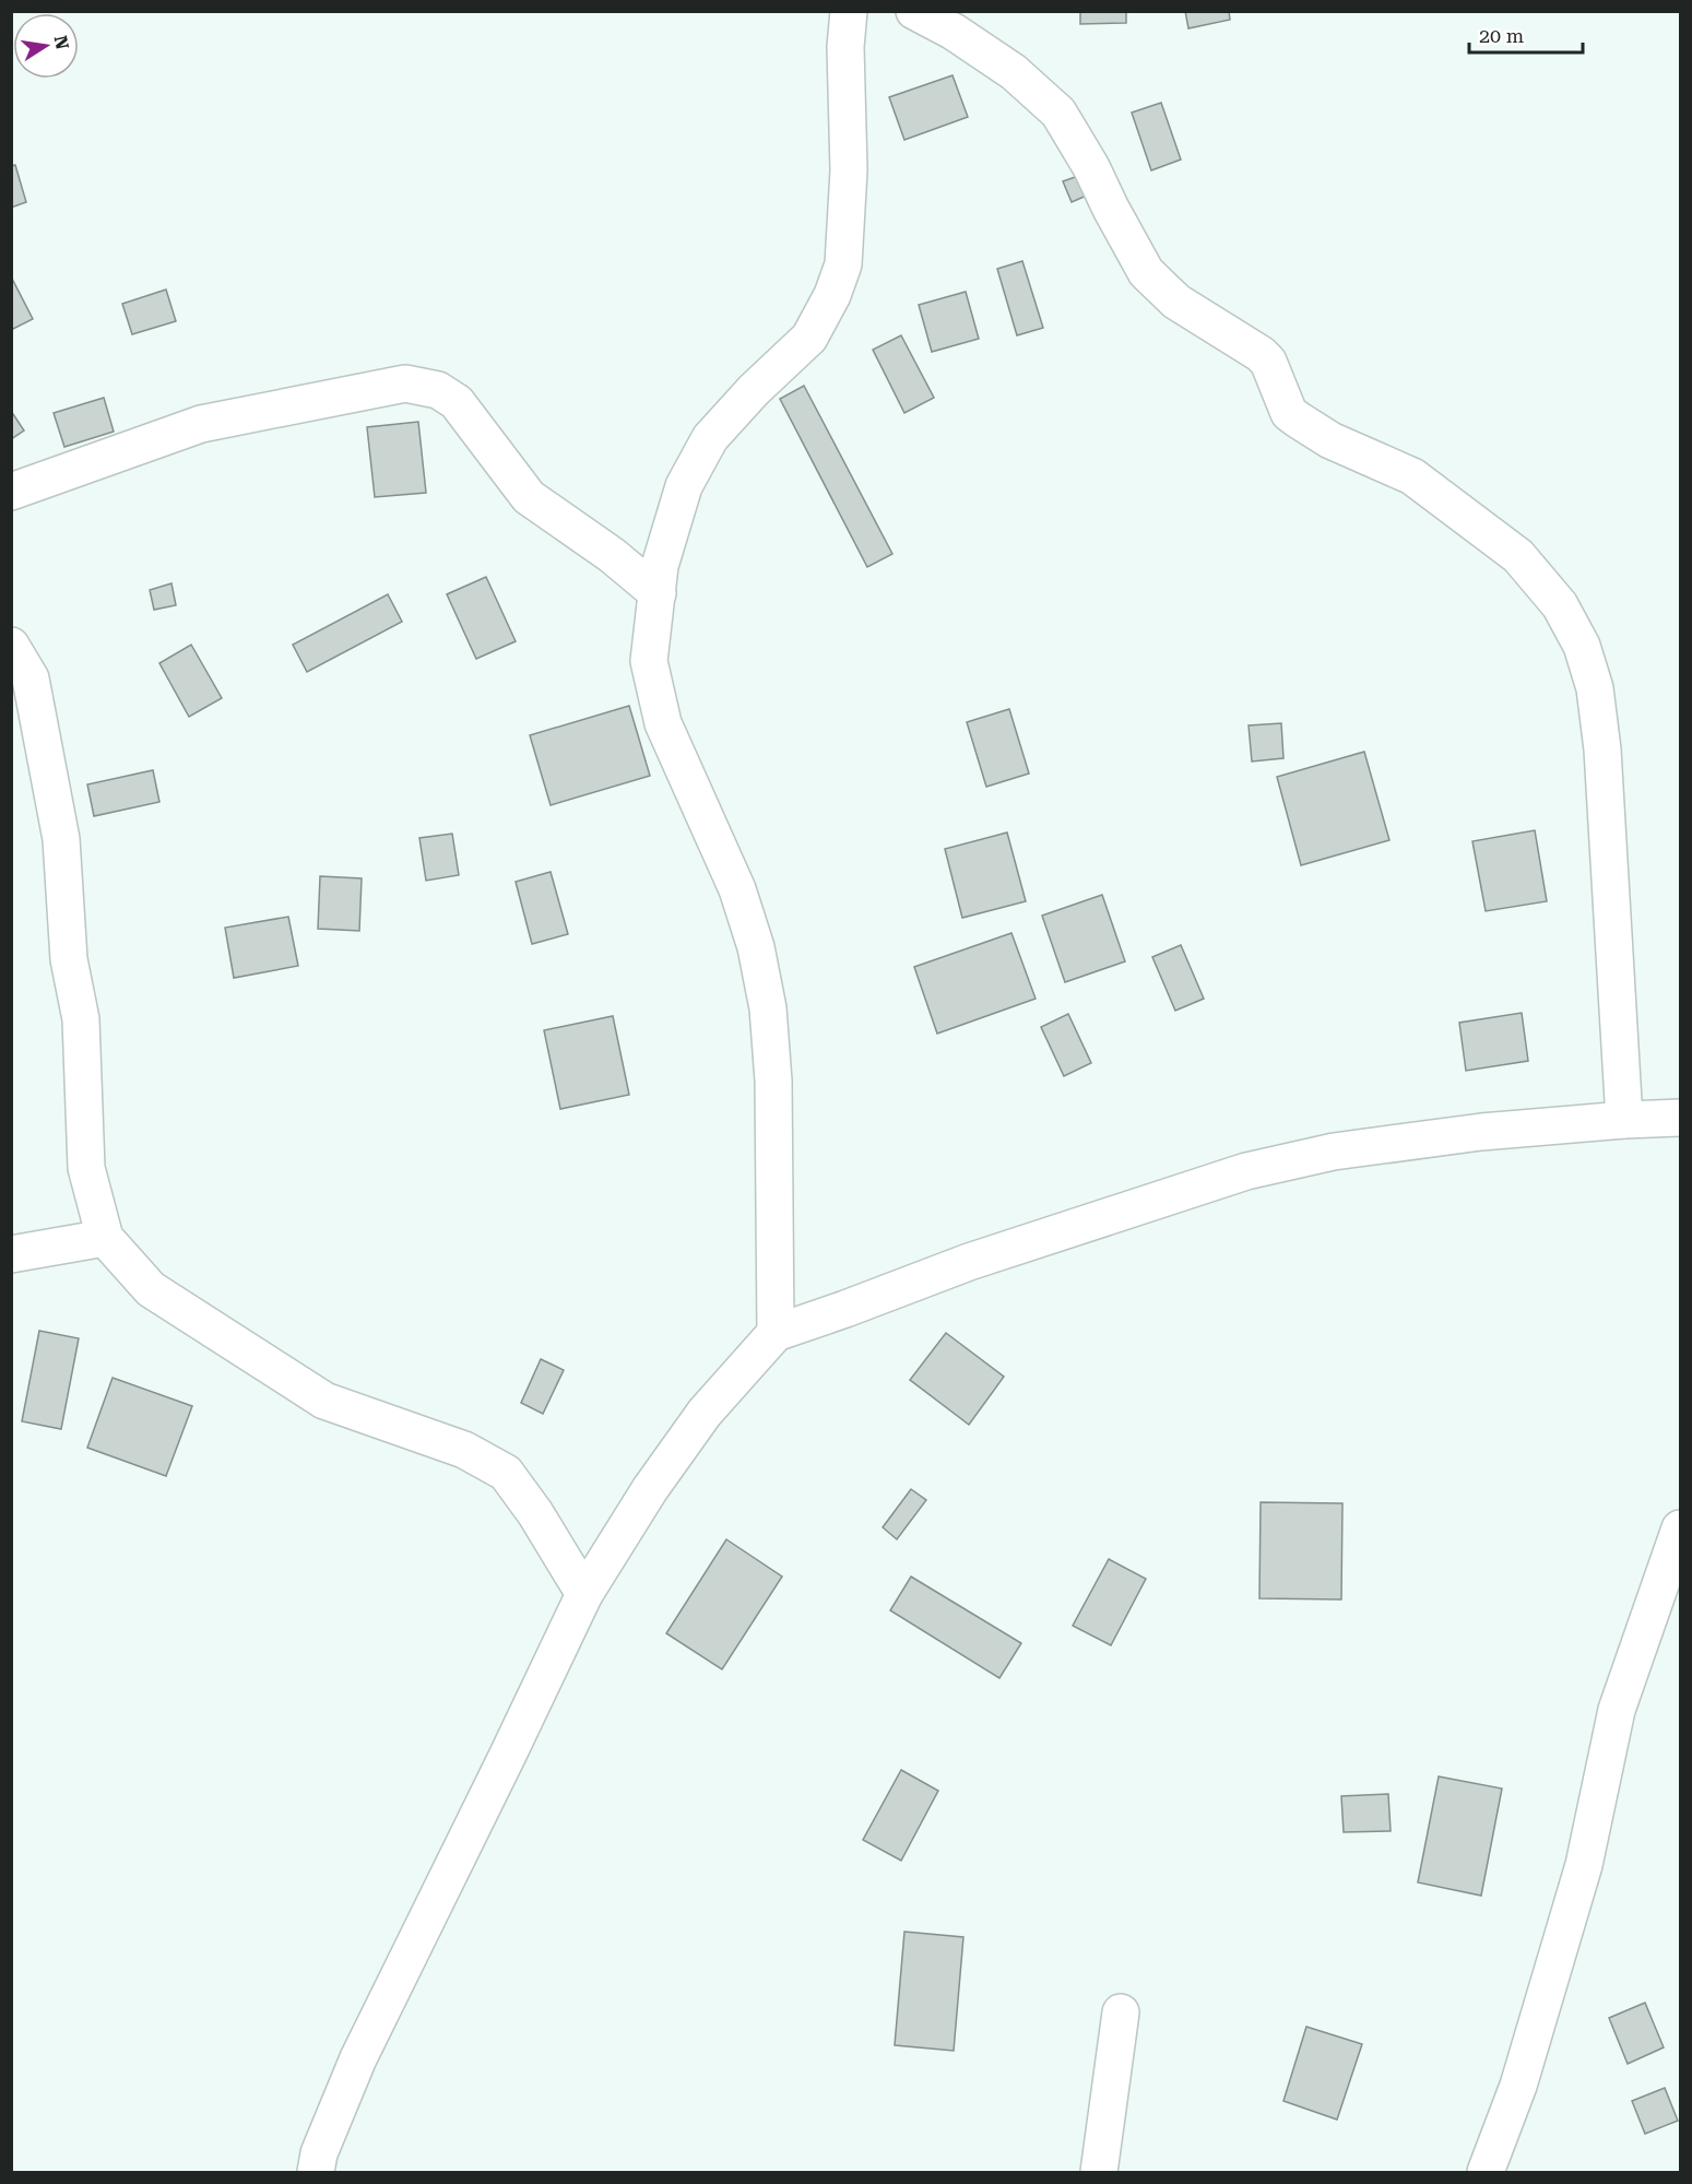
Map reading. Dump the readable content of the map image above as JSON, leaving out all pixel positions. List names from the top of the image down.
{
  "scale_bar": "20 m",
  "north": "right"
}
